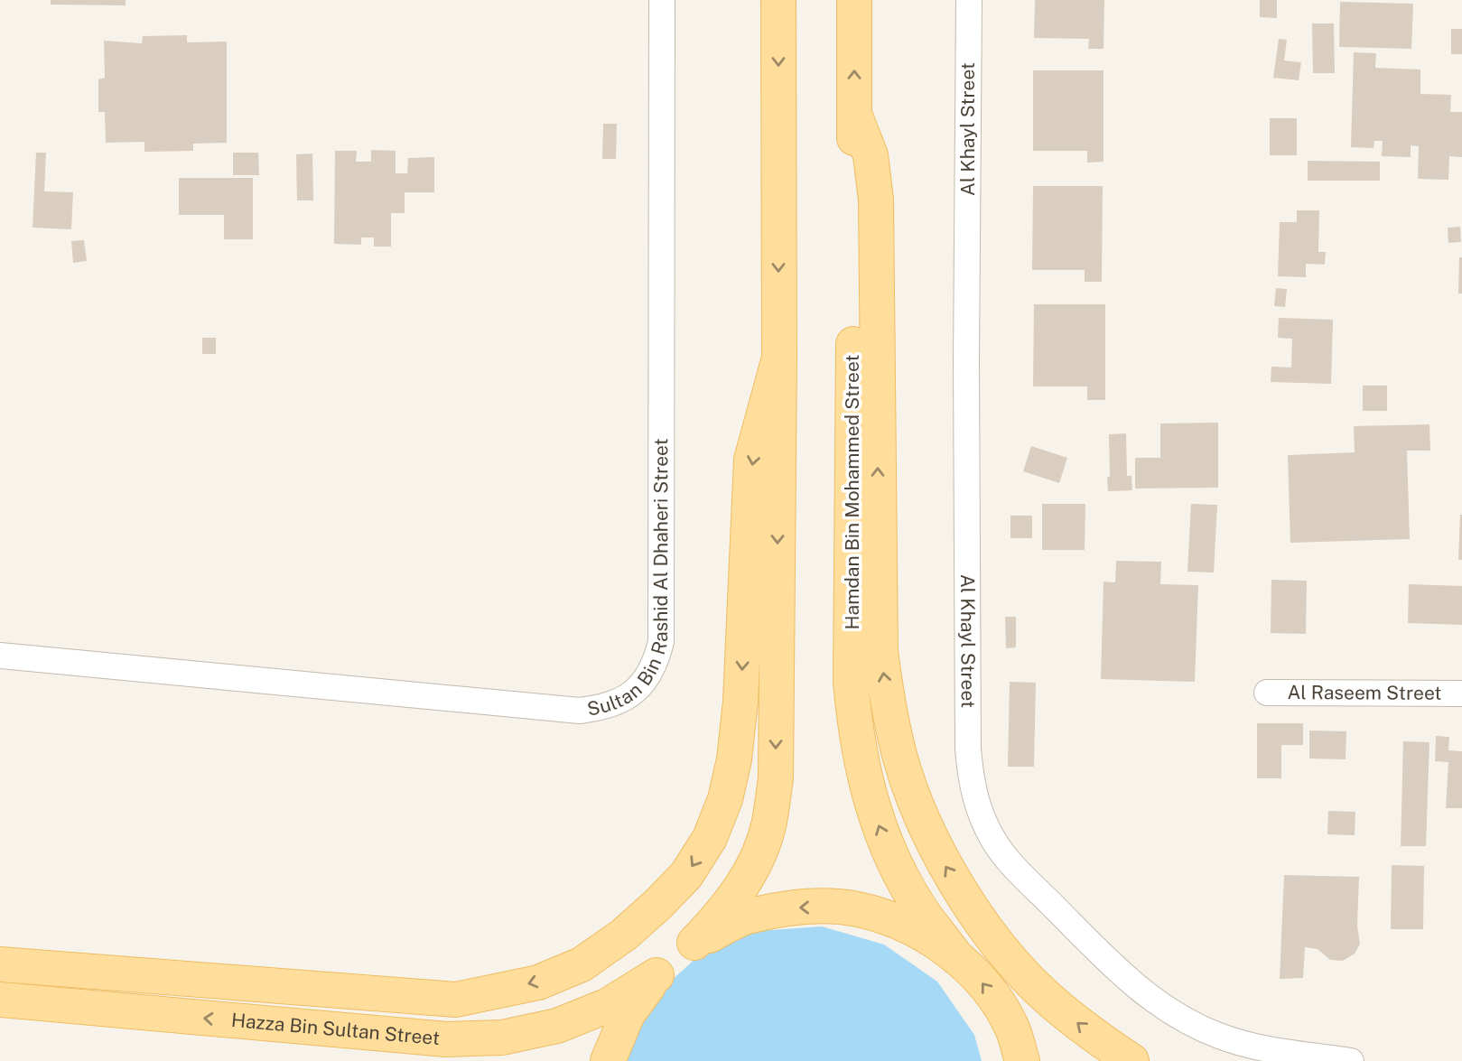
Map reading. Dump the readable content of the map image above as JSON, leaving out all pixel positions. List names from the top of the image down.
{
  "streets": {
    "main road": ["Hamdan Bin Mohammed Street", "Hazza Bin Sultan Street"],
    "street": ["Al Khayl Street", "Sultan Bin Rashid Al Dhaheri Street", "Al Raseem Street"]
  },
  "one_way": ["Hazza Bin Sultan Street"]
}
